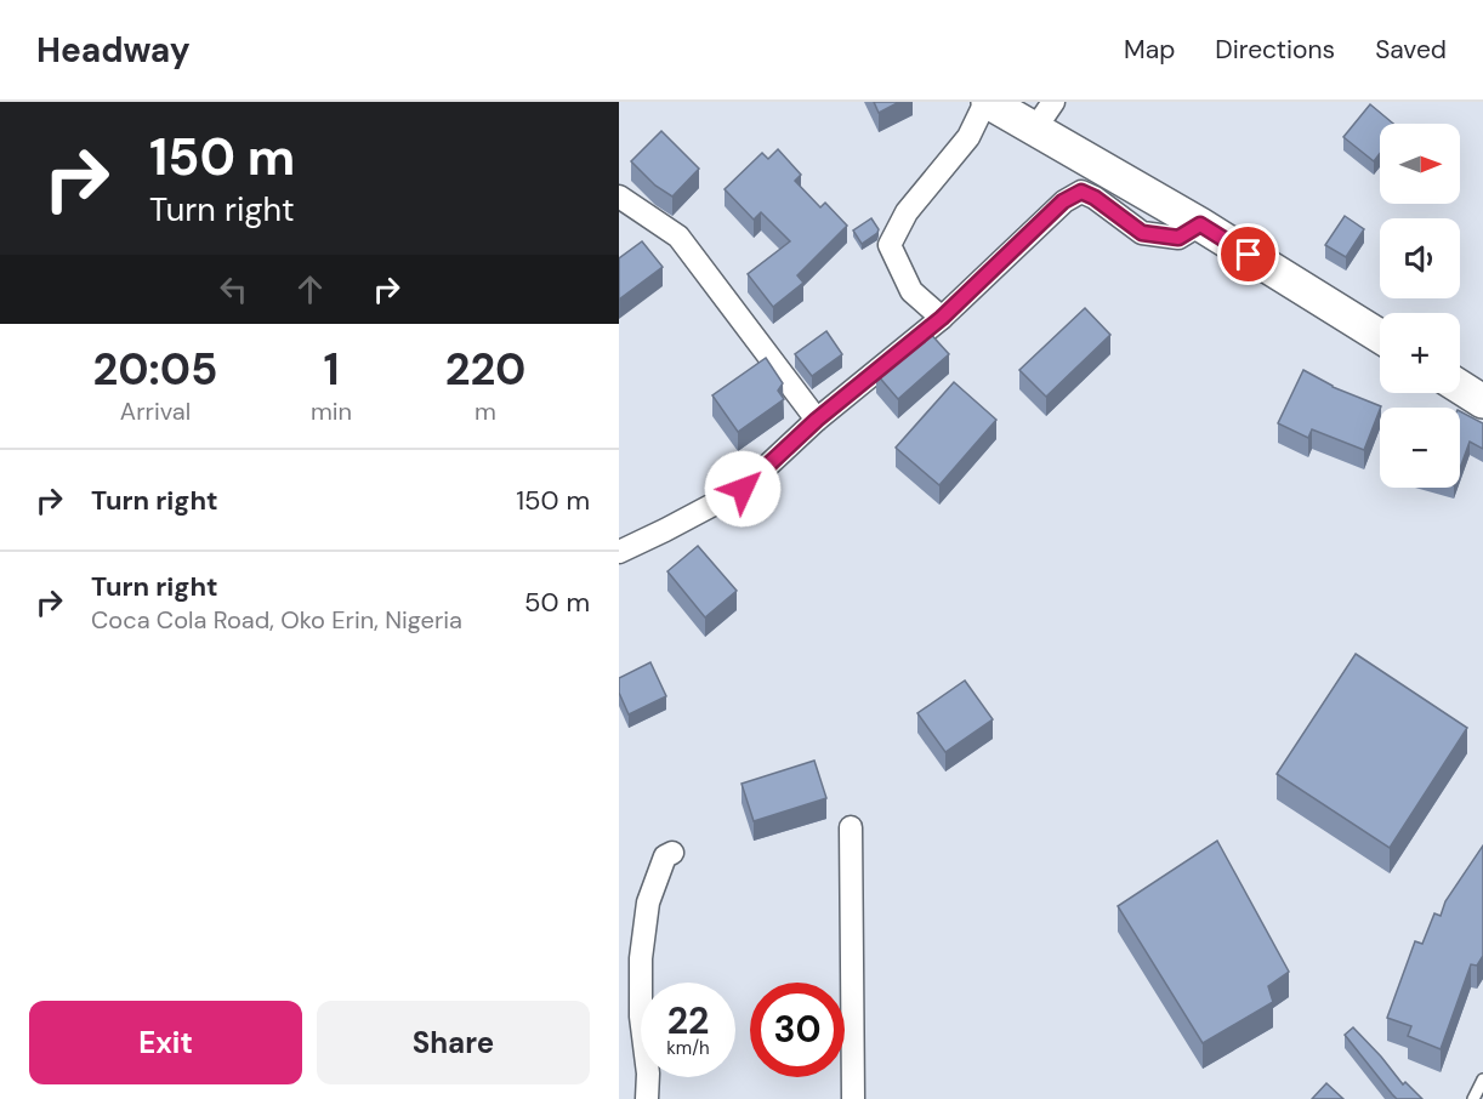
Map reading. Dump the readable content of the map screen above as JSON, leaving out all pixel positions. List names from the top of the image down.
{
  "north": "right",
  "page": {
    "header": "Headway",
    "nav": ["Map", "Directions", "Saved"],
    "turn": ["150 m", "Turn right"],
    "map_buttons": ["+", "−"],
    "eta": [
      "20:05",
      "Arrival",
      "1",
      "min",
      "220",
      "m"
    ],
    "list": [
      {
        "name": "Turn right",
        "value": "150 m"
      },
      {
        "name": "Turn right",
        "note": "Coca Cola Road, Oko Erin, Nigeria",
        "value": "50 m"
      }
    ],
    "speed": "22 km/h",
    "limit": "30",
    "buttons": ["Exit", "Share"]
  }
}
